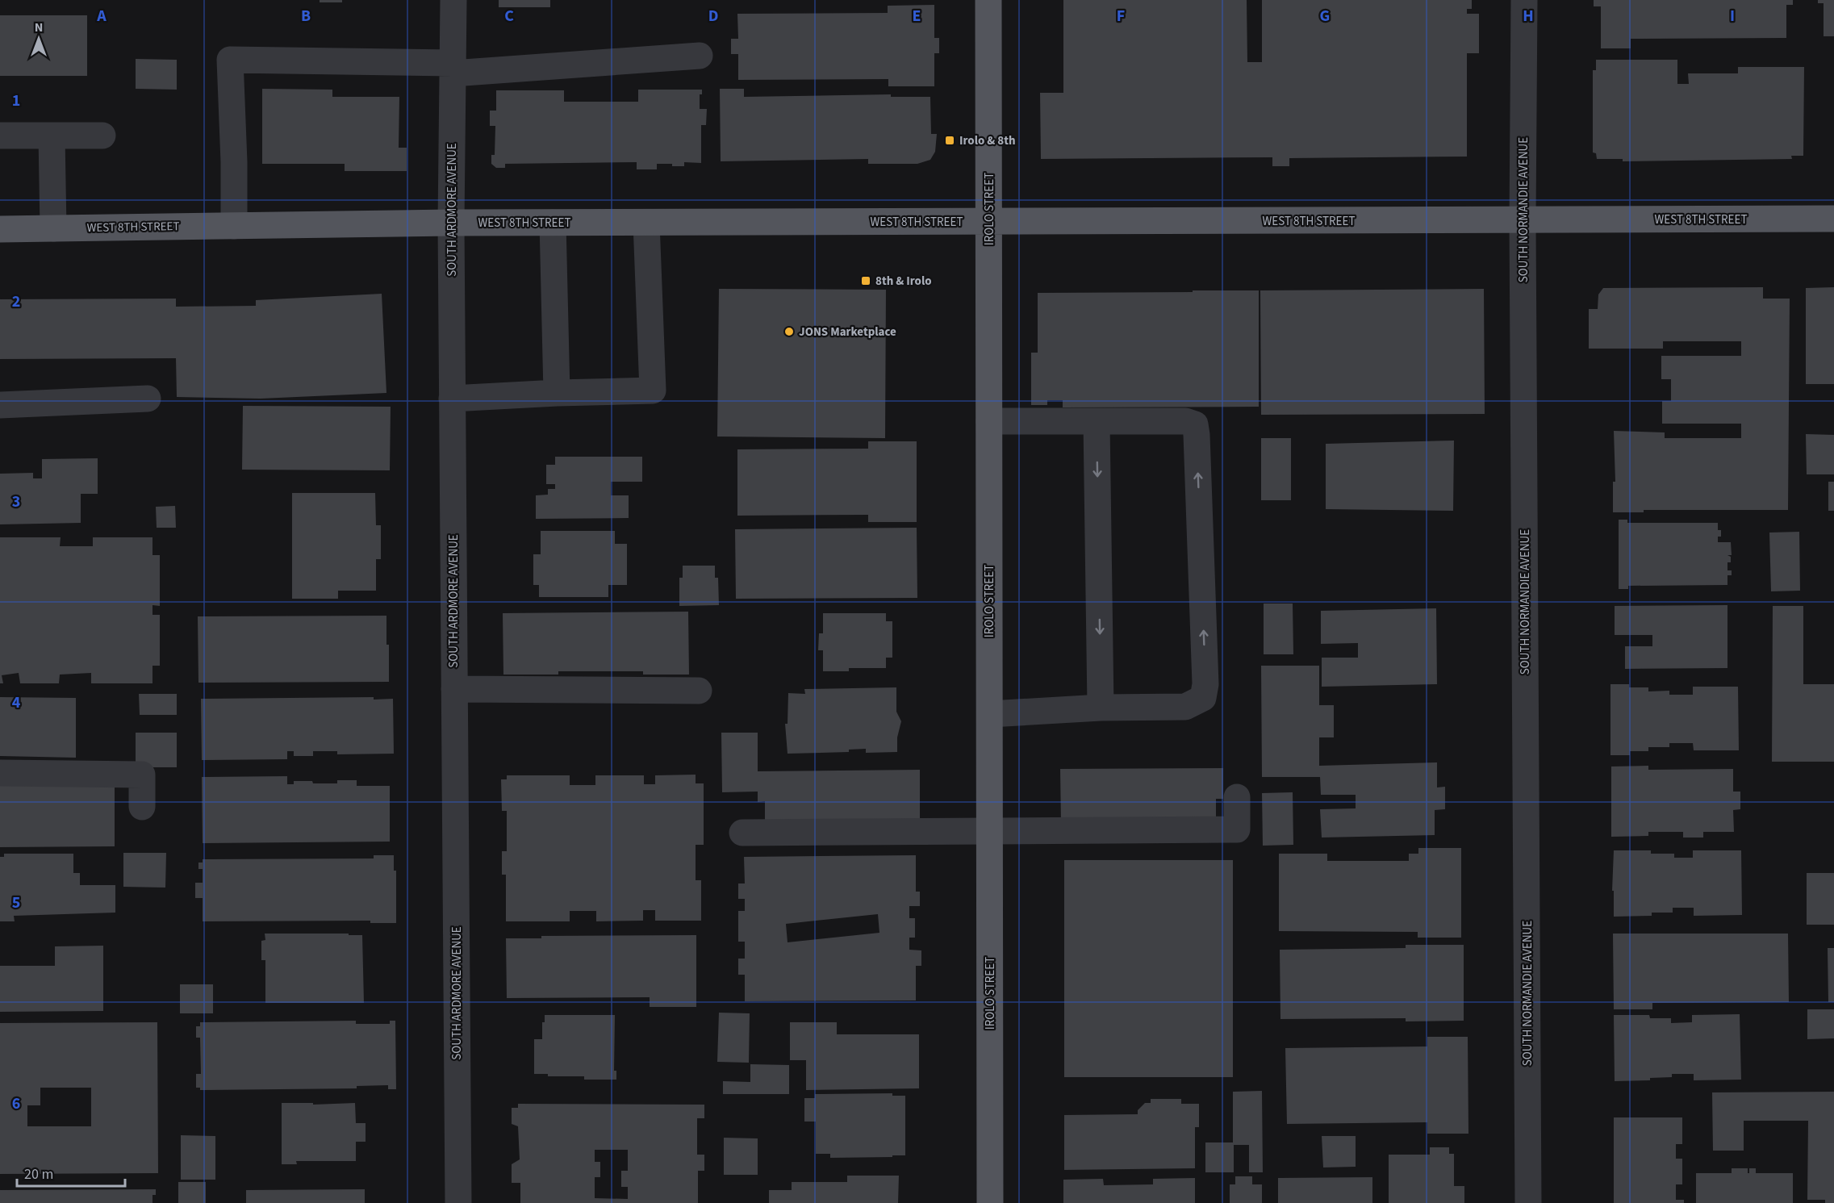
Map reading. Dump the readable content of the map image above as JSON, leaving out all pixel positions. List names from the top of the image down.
{
  "streets": {
    "main road": ["IROLO STREET", "WEST 8TH STREET"],
    "street": ["SOUTH ARDMORE AVENUE", "SOUTH NORMANDIE AVENUE"]
  },
  "crossings": [
    ["IROLO STREET", "WEST 8TH STREET"],
    ["SOUTH ARDMORE AVENUE", "WEST 8TH STREET"],
    ["SOUTH NORMANDIE AVENUE", "WEST 8TH STREET"]
  ],
  "places": {
    "transit": ["Irolo & 8th", "8th & Irolo"],
    "other": ["JONS Marketplace"]
  },
  "scale_bar": "20 m",
  "north": "top",
  "grid": {
    "columns": [
      "A",
      "B",
      "C",
      "D",
      "E",
      "F",
      "G",
      "H",
      "I"
    ],
    "rows": [
      "1",
      "2",
      "3",
      "4",
      "5",
      "6"
    ]
  }
}
